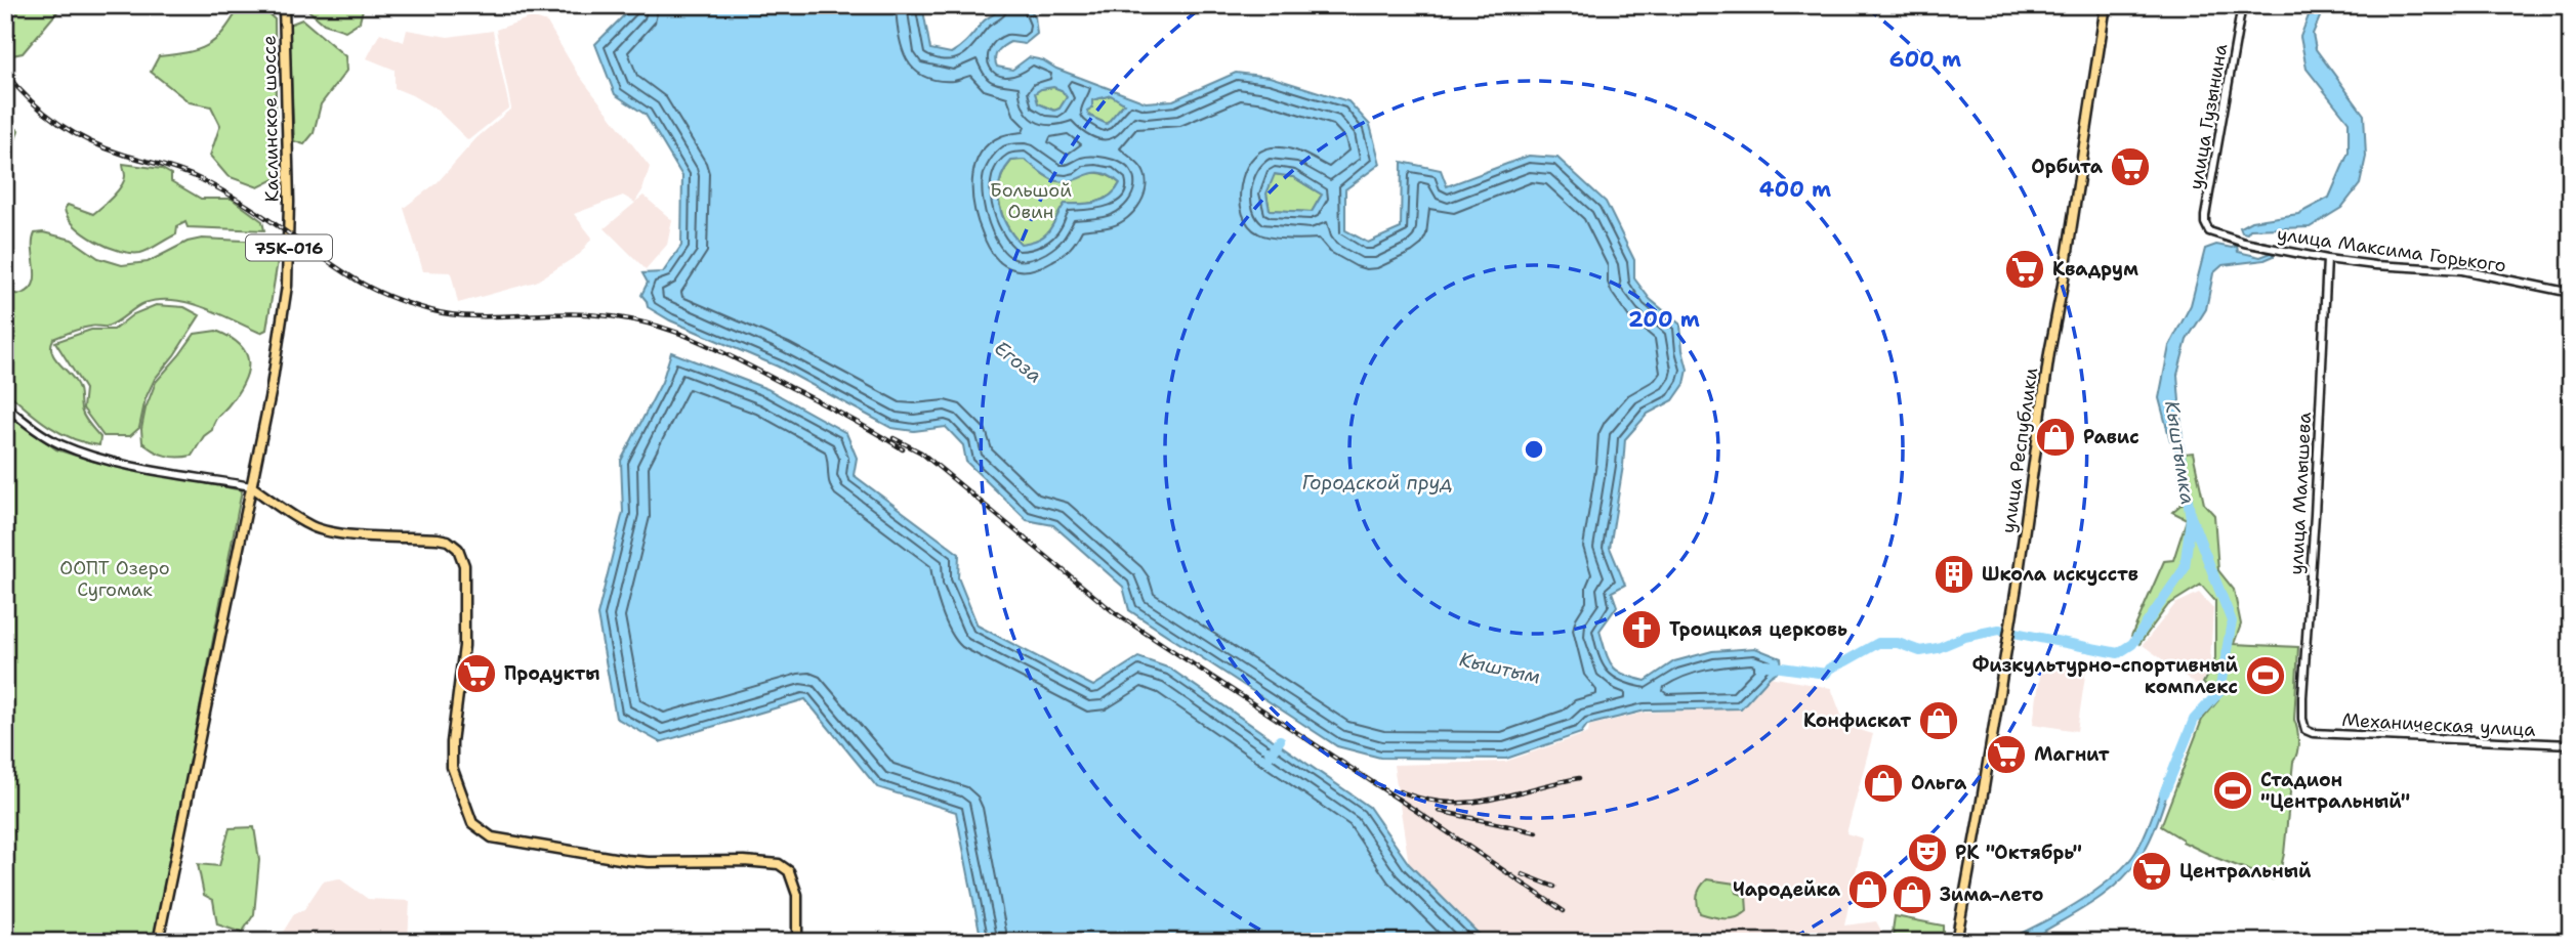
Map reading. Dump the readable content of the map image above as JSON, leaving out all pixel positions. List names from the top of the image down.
{
  "streets": {
    "main road": ["Каслинское шоссе", "75К-016", "улица Республики"],
    "street": [
      "улица Гузынина",
      "улица Максима Горького",
      "улица Малышева",
      "Механическая улица"
    ]
  },
  "crossings": [
    ["улица Гузынина", "улица Максима Горького"],
    ["Каслинское шоссе", "75К-016"],
    ["улица Максима Горького", "улица Малышева"],
    ["улица Малышева", "Механическая улица"]
  ],
  "water": [
    "Егоза",
    "Кыштымка",
    "Городской пруд",
    "Кыштым"
  ],
  "parks": ["Большой Овин", "ООПТ Озеро Сугомак"],
  "places": {
    "supermarket": [
      "Орбита",
      "Квадрум",
      "Продукты",
      "Магнит",
      "Центральный"
    ],
    "shop": [
      "Равис",
      "Конфискат",
      "Ольга",
      "Чародейка",
      "Зима-лето"
    ],
    "building": ["Школа искусств"],
    "church": ["Троицкая церковь"],
    "sports": ["Физкультурно-спортивный комплекс", "Стадион \"Центральный\""],
    "theatre": ["РК \"Октябрь\""]
  },
  "rings": ["600 m", "400 m", "200 m"]
}
